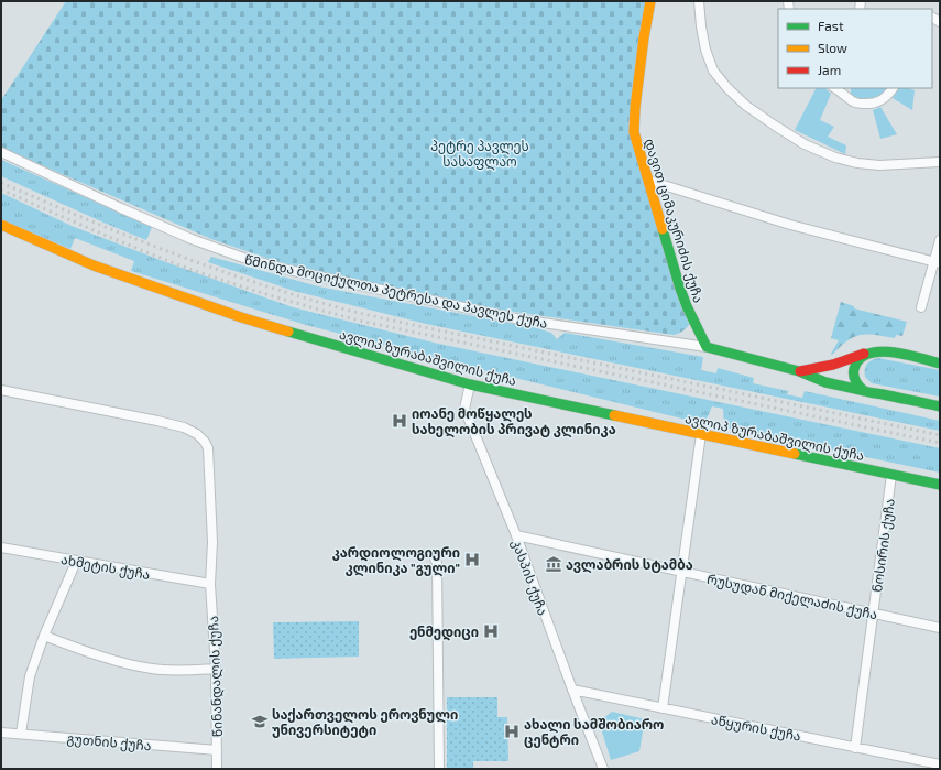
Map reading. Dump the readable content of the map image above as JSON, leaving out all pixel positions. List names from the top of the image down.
{
  "streets": {
    "street": [
      "დავით ციმაკურიძის ქუჩა",
      "წმინდა მოციქულთა პეტრესა და პავლეს ქუჩა",
      "ავლიპ ზურაბაშვილის ქუჩა",
      "ნოსირის ქუჩა",
      "ახმეტის ქუჩა",
      "კასპის ქუჩა",
      "რუსუდან მიქელაძის ქუჩა",
      "წინანდალის ქუჩა",
      "აწყურის ქუჩა",
      "გუთნის ქუჩა"
    ]
  },
  "crossings": [
    ["დავით ციმაკურიძის ქუჩა", "წმინდა მოციქულთა პეტრესა და პავლეს ქუჩა"],
    ["ავლიპ ზურაბაშვილის ქუჩა", "ნოსირის ქუჩა"],
    ["ავლიპ ზურაბაშვილის ქუჩა", "კასპის ქუჩა"],
    ["ნოსირის ქუჩა", "რუსუდან მიქელაძის ქუჩა"],
    ["ნოსირის ქუჩა", "აწყურის ქუჩა"],
    ["ახმეტის ქუჩა", "წინანდალის ქუჩა"],
    ["კასპის ქუჩა", "რუსუდან მიქელაძის ქუჩა"],
    ["კასპის ქუჩა", "აწყურის ქუჩა"],
    ["წინანდალის ქუჩა", "გუთნის ქუჩა"]
  ],
  "parks": ["პეტრე პავლეს სასაფლაო"],
  "places": {
    "hospital": [
      "იოანე მოწყალეს სახელობის პრივატ კლინიკა",
      "კარდიოლოგიური კლინიკა \"გული\"",
      "ენმედიცი",
      "ახალი სამშობიარო ცენტრი"
    ],
    "museum": ["ავლაბრის სტამბა"],
    "school or university": ["საქართველოს ეროვნული უნივერსიტეტი"]
  },
  "legend": ["Fast", "Slow", "Jam"]
}
